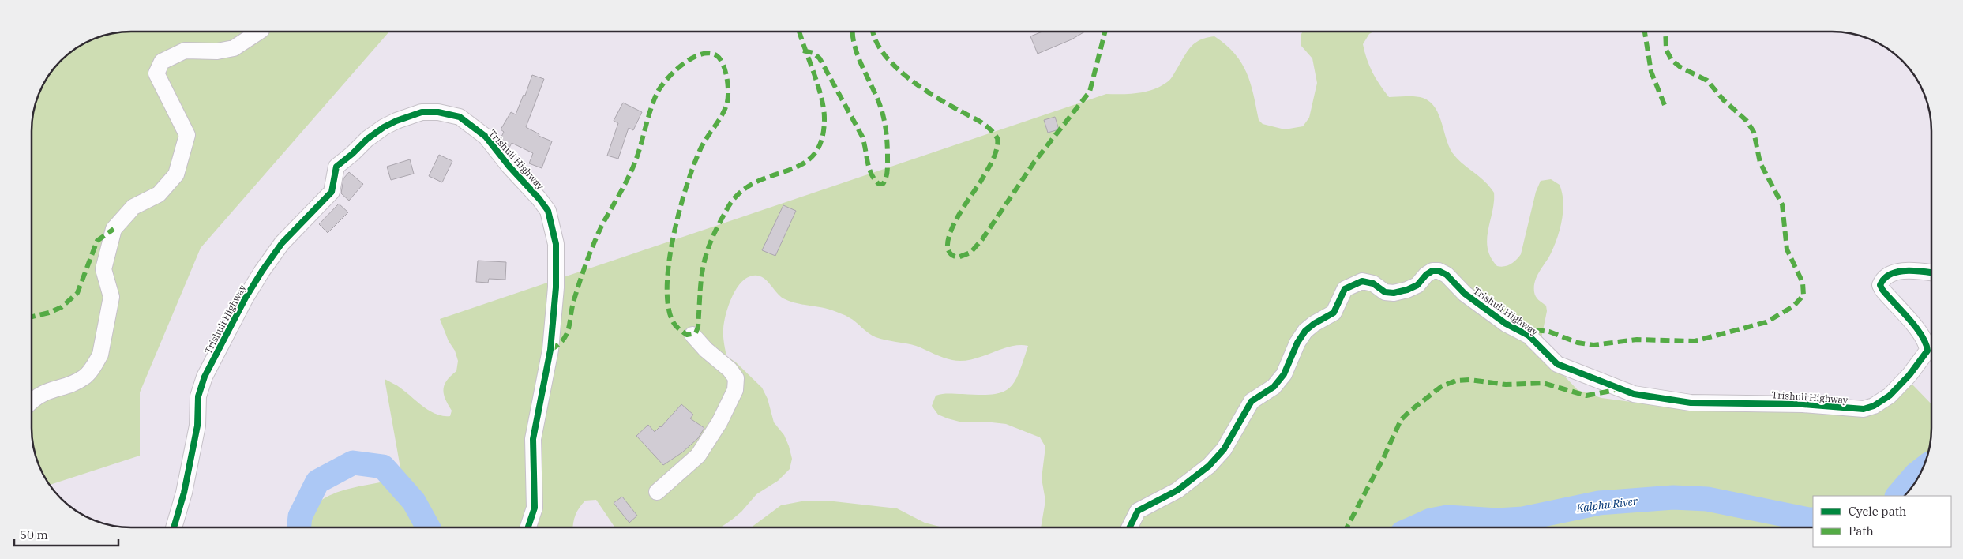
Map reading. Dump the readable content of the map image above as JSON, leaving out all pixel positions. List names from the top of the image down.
{
  "streets": {
    "street": ["Trishuli Highway"]
  },
  "water": ["Kalphu River"],
  "legend": ["Cycle path", "Path"],
  "scale_bar": "50 m"
}
